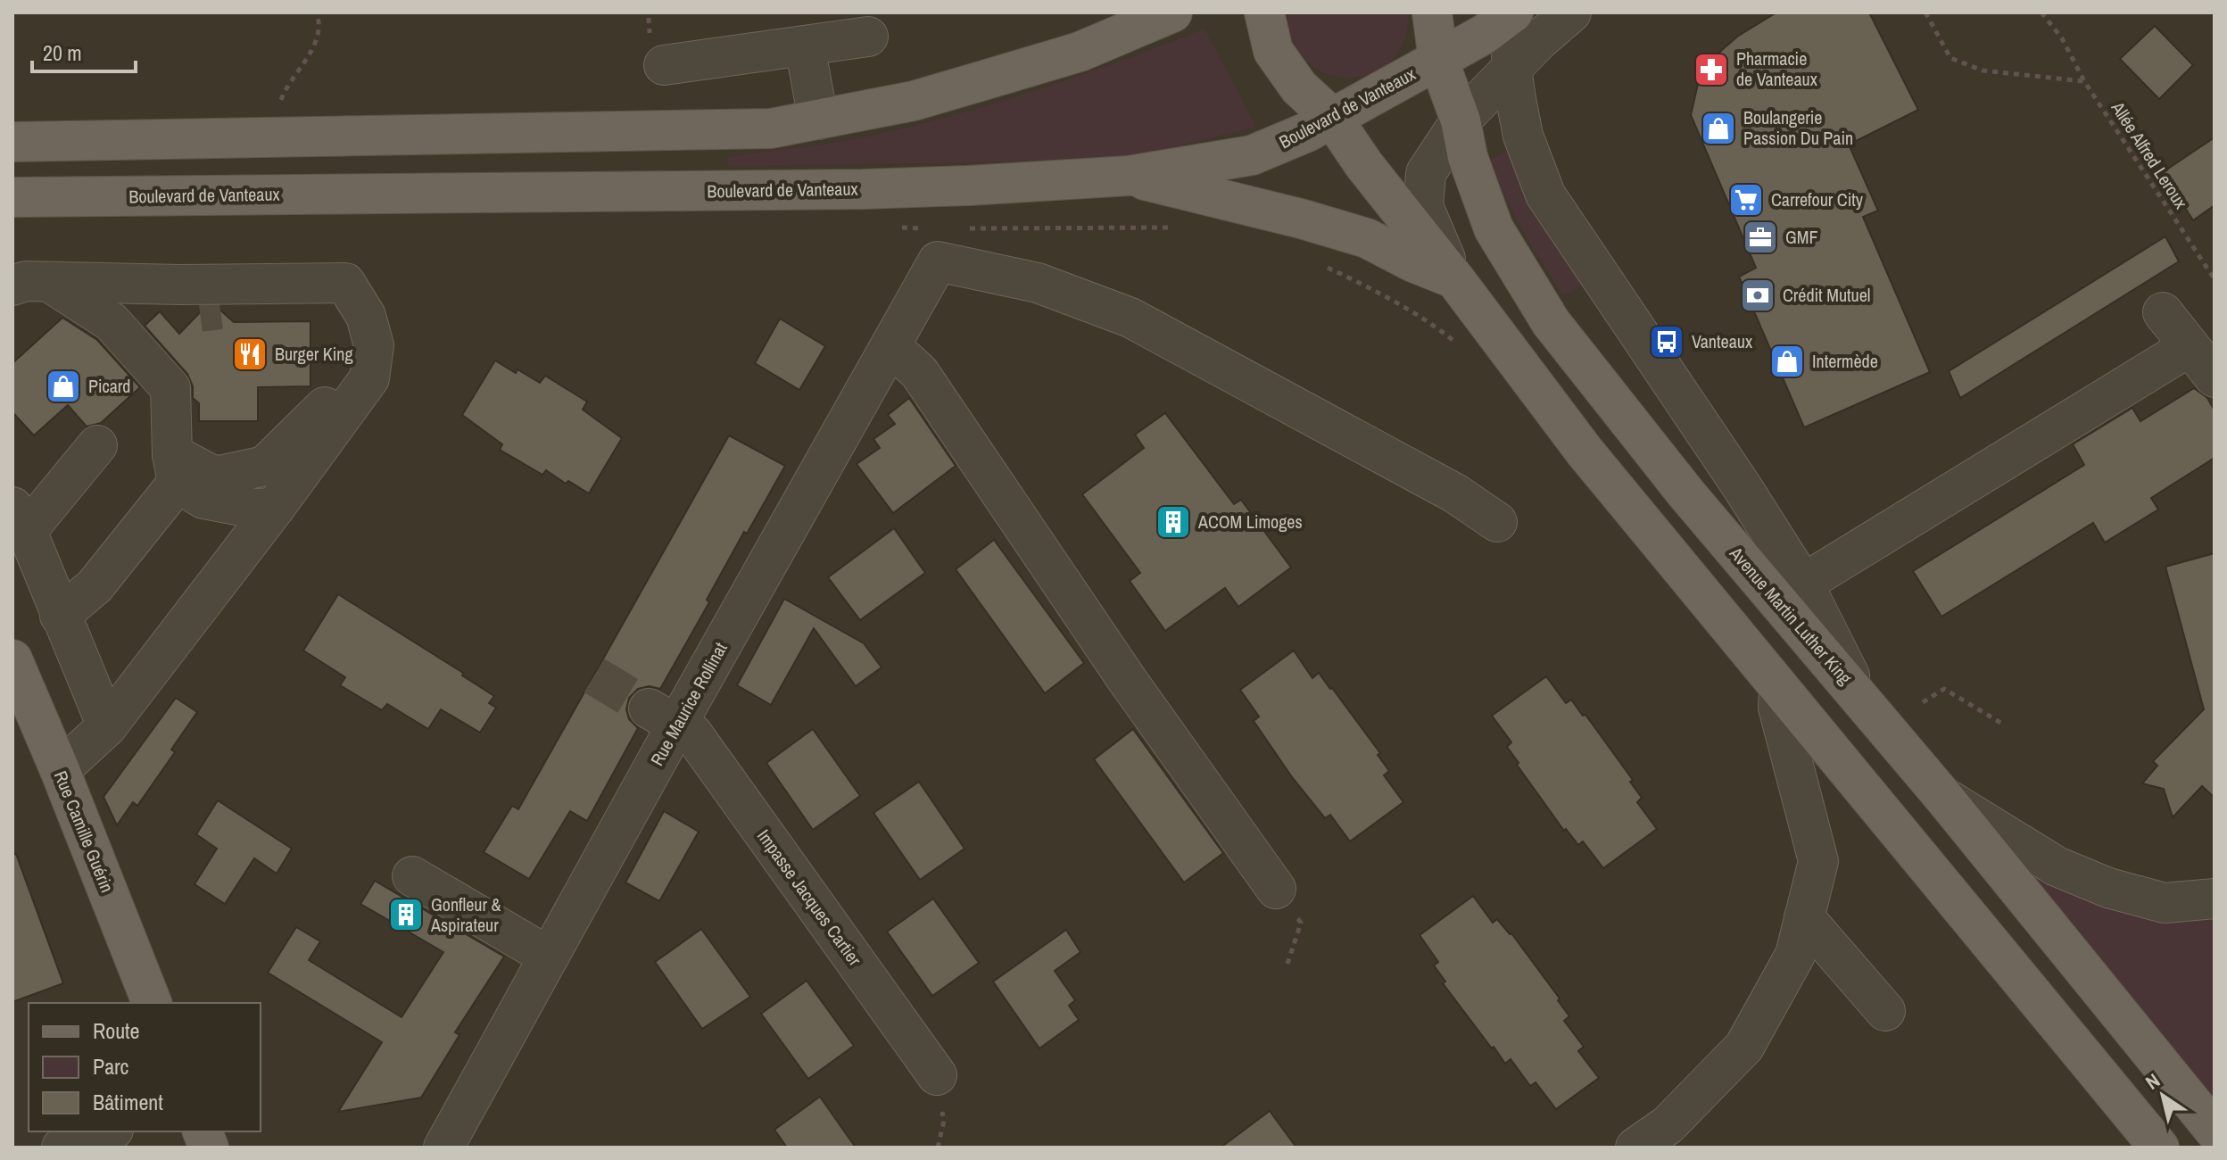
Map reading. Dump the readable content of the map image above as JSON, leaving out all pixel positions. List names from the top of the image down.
{
  "streets": {
    "main road": ["Boulevard de Vanteaux", "Avenue Martin Luther King", "Rue Camille Guérin"],
    "street": ["Rue Maurice Rollinat", "Impasse Jacques Cartier"],
    "path": ["Allée Alfred Leroux"]
  },
  "crossings": [
    ["Boulevard de Vanteaux", "Avenue Martin Luther King"],
    ["Rue Maurice Rollinat", "Impasse Jacques Cartier"]
  ],
  "places": {
    "pharmacy": ["Pharmacie de Vanteaux"],
    "shop": ["Boulangerie Passion Du Pain", "Intermède", "Picard"],
    "supermarket": ["Carrefour City"],
    "office": ["GMF"],
    "bank": ["Crédit Mutuel"],
    "bus stop": ["Vanteaux"],
    "restaurant": ["Burger King"],
    "building": ["ACOM Limoges", "Gonfleur & Aspirateur"]
  },
  "legend": ["Route", "Parc", "Bâtiment"],
  "scale_bar": "20 m",
  "north": "top left"
}
